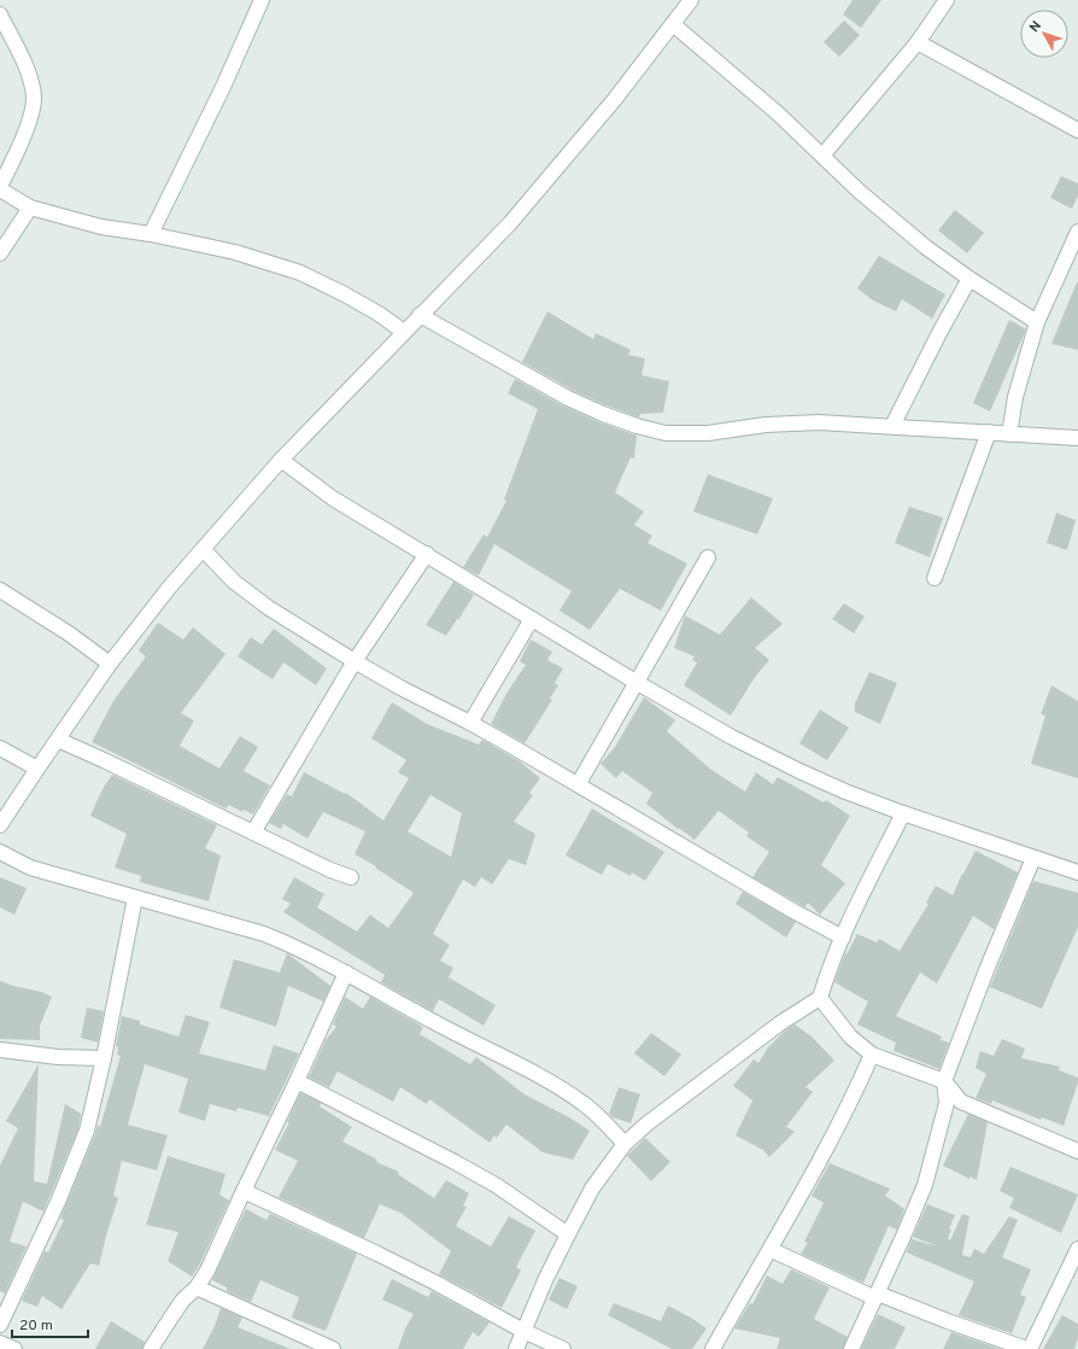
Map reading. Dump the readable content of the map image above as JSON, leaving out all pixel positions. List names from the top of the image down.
{
  "scale_bar": "20 m",
  "north": "top left"
}
